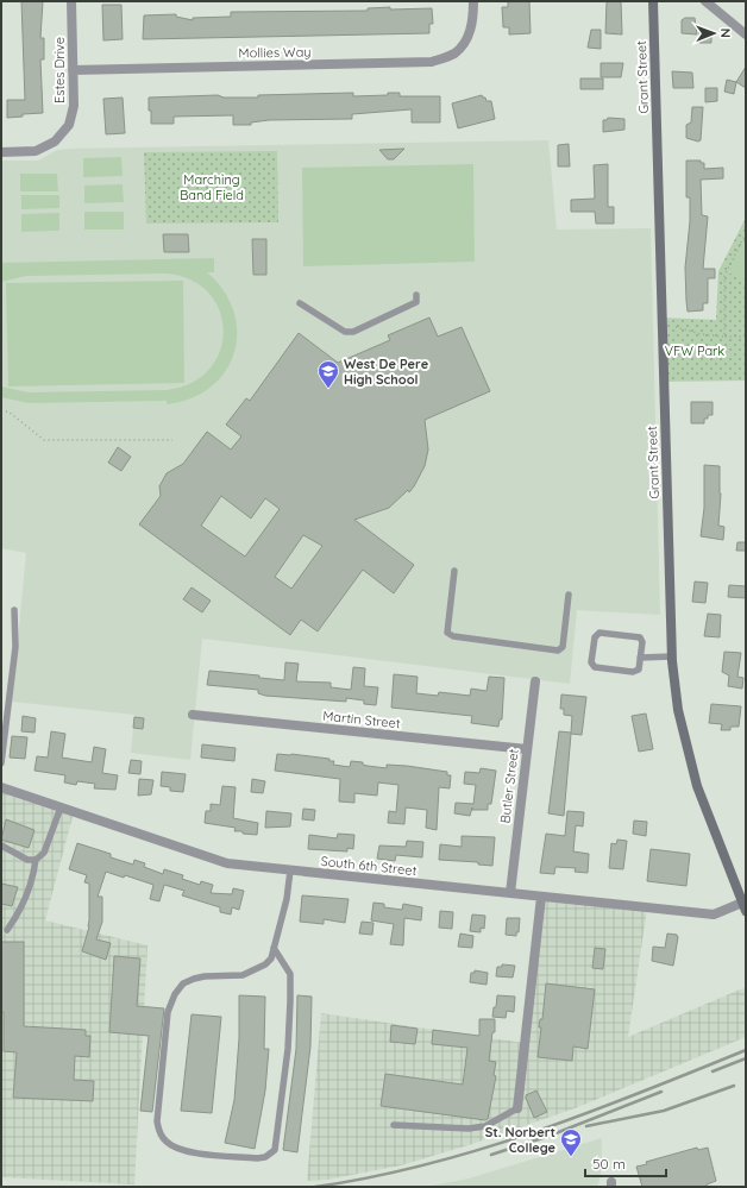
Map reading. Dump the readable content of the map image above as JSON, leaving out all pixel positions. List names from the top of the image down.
{
  "streets": {
    "street": [
      "Mollies Way",
      "Estes Drive",
      "Grant Street",
      "Martin Street",
      "Butler Street",
      "South 6th Street"
    ]
  },
  "crossings": [
    ["Mollies Way", "Estes Drive"],
    ["Grant Street", "South 6th Street"],
    ["Martin Street", "Butler Street"],
    ["Butler Street", "South 6th Street"]
  ],
  "parks": ["Marching Band Field", "VFW Park"],
  "places": {
    "school or university": ["West De Pere High School", "St. Norbert College"]
  },
  "scale_bar": "50 m",
  "north": "right"
}
